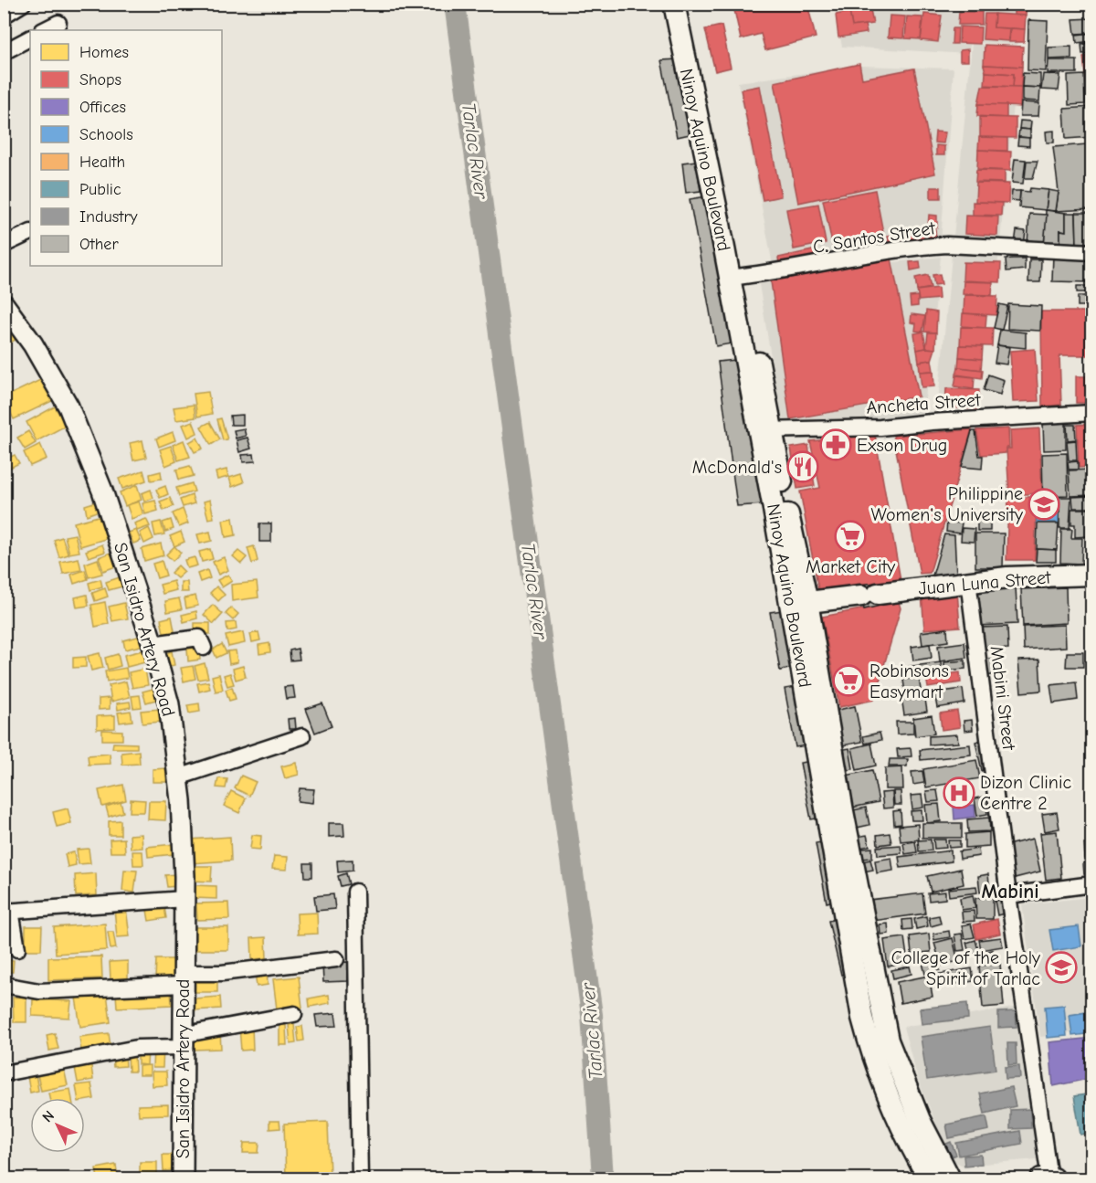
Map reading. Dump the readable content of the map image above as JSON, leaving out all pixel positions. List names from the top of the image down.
{
  "streets": {
    "main road": ["Ninoy Aquino Boulevard", "Juan Luna Street"],
    "street": [
      "C. Santos Street",
      "Ancheta Street",
      "San Isidro Artery Road",
      "Mabini Street"
    ]
  },
  "crossings": [
    ["Ninoy Aquino Boulevard", "C. Santos Street"],
    ["Ninoy Aquino Boulevard", "Ancheta Street"],
    ["Ninoy Aquino Boulevard", "Juan Luna Street"],
    ["Juan Luna Street", "Mabini Street"]
  ],
  "districts": ["Mabini"],
  "water": ["Tarlac River"],
  "places": {
    "pharmacy": ["Exson Drug"],
    "restaurant": ["McDonald's"],
    "school or university": ["Philippine Women's University", "College of the Holy Spirit of Tarlac"],
    "supermarket": ["Market City", "Robinsons Easymart"],
    "hospital": ["Dizon Clinic Centre 2"]
  },
  "legend": [
    "Homes",
    "Shops",
    "Offices",
    "Schools",
    "Health",
    "Public",
    "Industry",
    "Other"
  ],
  "north": "top left"
}
